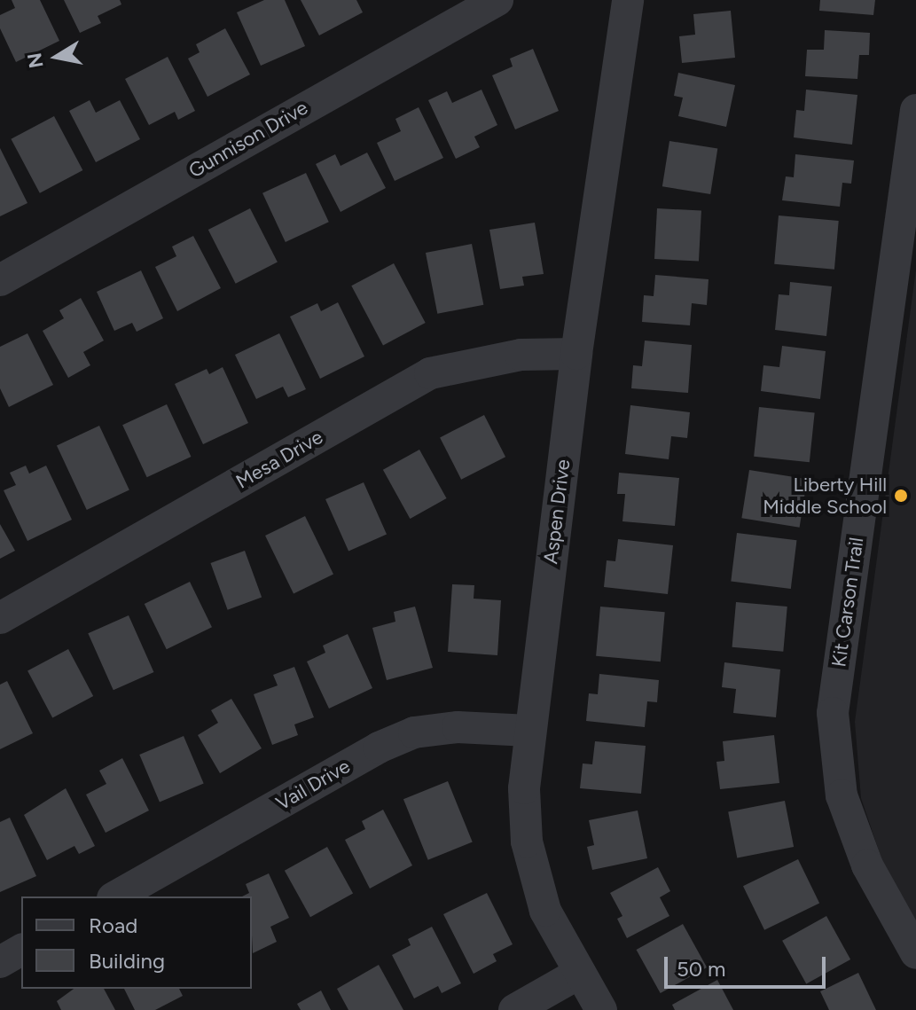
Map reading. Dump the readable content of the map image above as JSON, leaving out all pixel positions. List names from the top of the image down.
{
  "streets": {
    "street": [
      "Gunnison Drive",
      "Mesa Drive",
      "Aspen Drive",
      "Kit Carson Trail",
      "Vail Drive"
    ]
  },
  "crossings": [
    ["Mesa Drive", "Aspen Drive"],
    ["Aspen Drive", "Vail Drive"]
  ],
  "places": ["Liberty Hill Middle School"],
  "legend": ["Road", "Building"],
  "scale_bar": "50 m",
  "north": "left"
}
